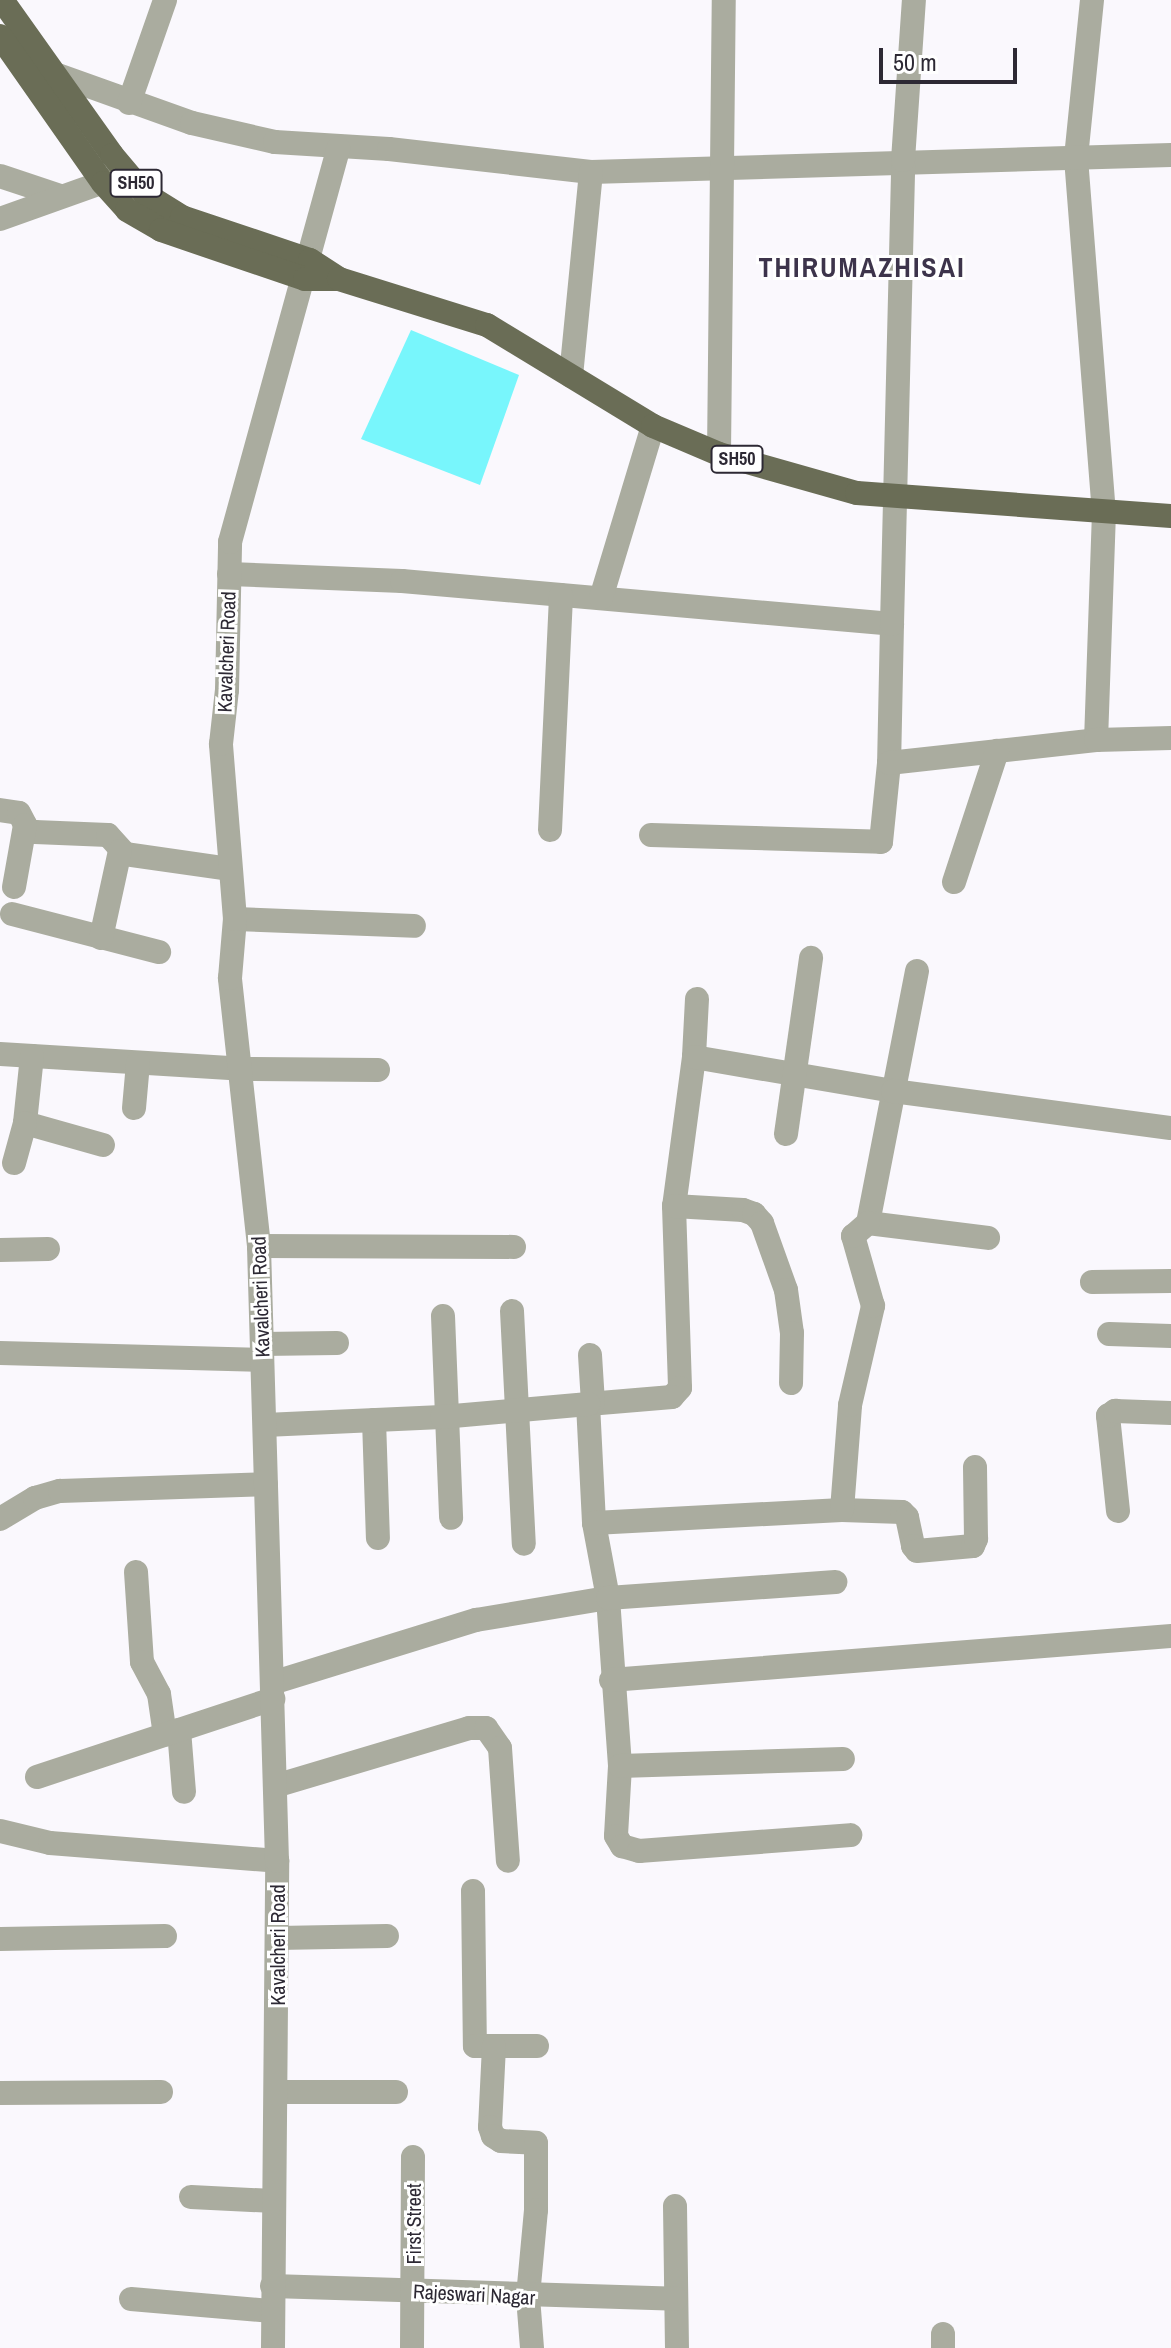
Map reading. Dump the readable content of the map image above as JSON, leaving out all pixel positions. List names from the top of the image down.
{
  "streets": {
    "main road": ["SH50"],
    "street": ["Kavalcheri Road", "First Street", "Rajeswari Nagar"]
  },
  "crossings": [
    ["SH50", "Kavalcheri Road"],
    ["Kavalcheri Road", "Rajeswari Nagar"],
    ["First Street", "Rajeswari Nagar"]
  ],
  "districts": ["THIRUMAZHISAI"],
  "scale_bar": "50 m"
}
